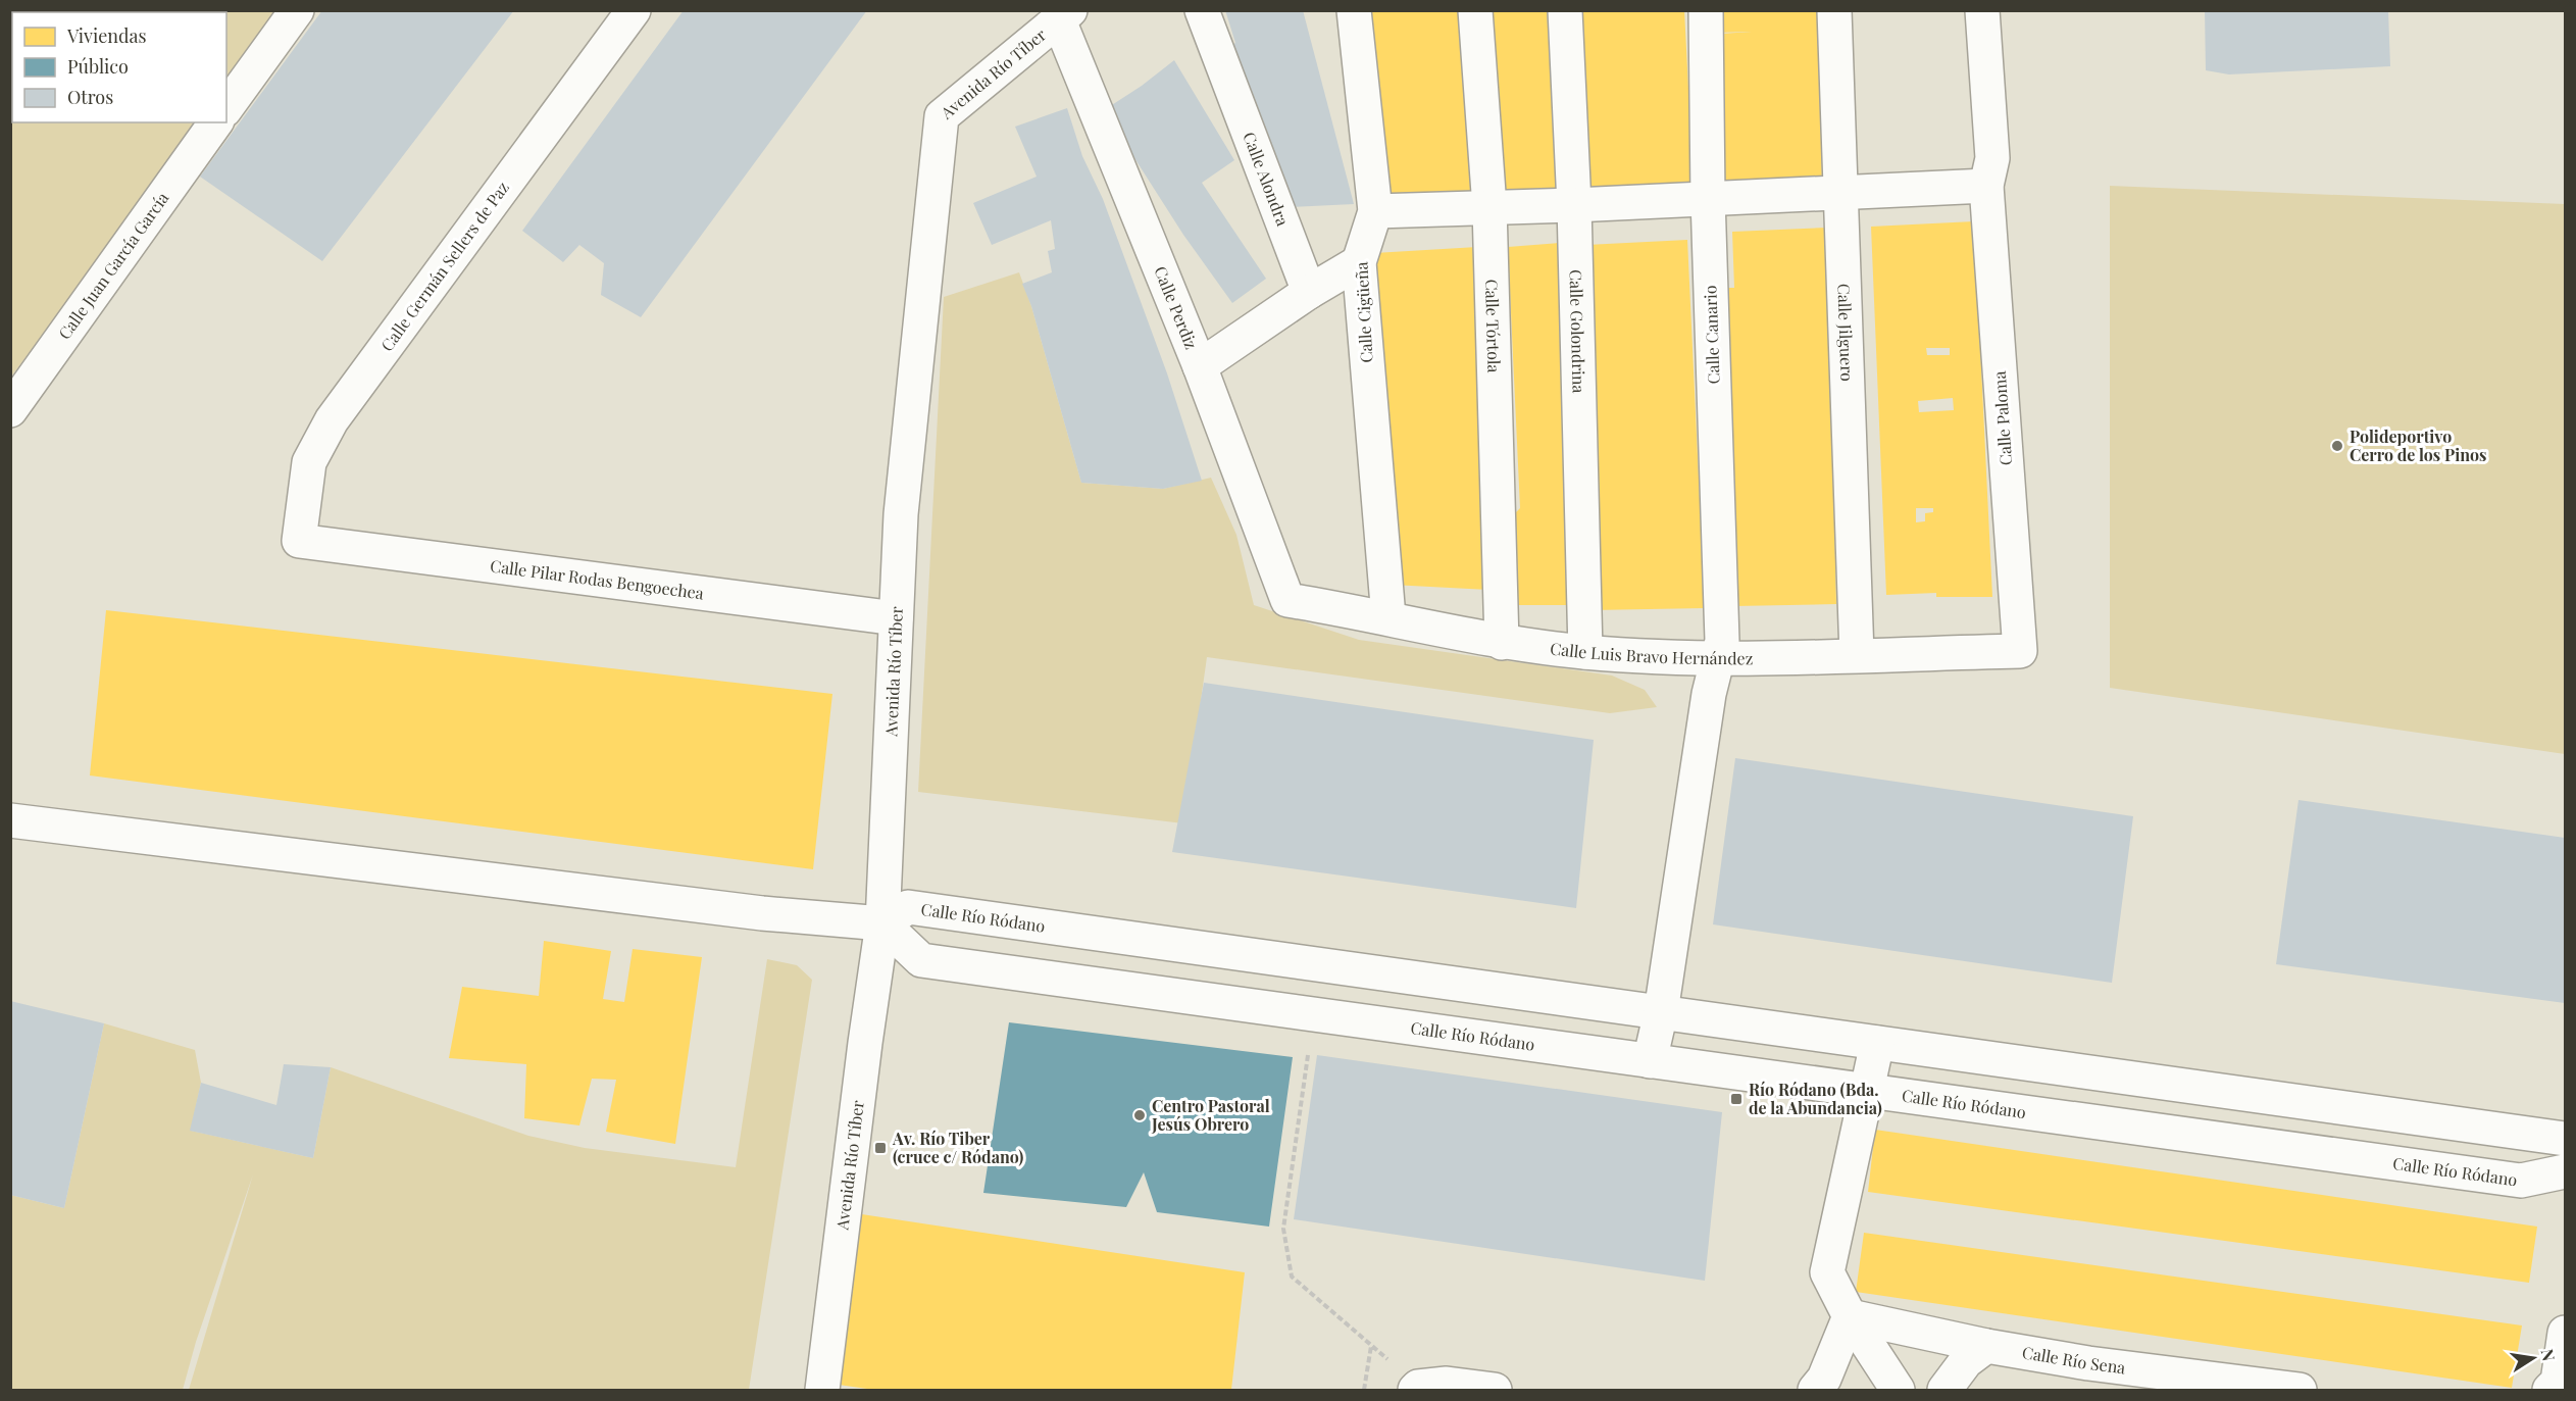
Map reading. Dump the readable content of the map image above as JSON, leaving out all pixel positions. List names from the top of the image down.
{
  "streets": {
    "street": [
      "Avenida Río Tíber",
      "Calle Alondra",
      "Calle Juan García García",
      "Calle Germán Sellers de Paz",
      "Calle Perdiz",
      "Calle Cigüeña",
      "Calle Tórtola",
      "Calle Golondrina",
      "Calle Jilguero",
      "Calle Canario",
      "Calle Paloma",
      "Calle Pilar Rodas Bengoechea",
      "Calle Luis Bravo Hernández",
      "Calle Río Ródano",
      "Calle Río Sena"
    ]
  },
  "crossings": [
    ["Avenida Río Tíber", "Calle Perdiz"],
    ["Avenida Río Tíber", "Calle Pilar Rodas Bengoechea"],
    ["Avenida Río Tíber", "Calle Río Ródano"],
    ["Calle Germán Sellers de Paz", "Calle Pilar Rodas Bengoechea"],
    ["Calle Perdiz", "Calle Luis Bravo Hernández"],
    ["Calle Cigüeña", "Calle Luis Bravo Hernández"],
    ["Calle Tórtola", "Calle Luis Bravo Hernández"],
    ["Calle Golondrina", "Calle Luis Bravo Hernández"],
    ["Calle Jilguero", "Calle Luis Bravo Hernández"],
    ["Calle Canario", "Calle Luis Bravo Hernández"],
    ["Calle Canario", "Calle Río Ródano"],
    ["Calle Paloma", "Calle Luis Bravo Hernández"]
  ],
  "places": {
    "other": ["Polideportivo Cerro de los Pinos", "Centro Pastoral Jesús Obrero"],
    "transit": ["Río Ródano (Bda. de la Abundancia)", "Av. Río Tiber (cruce c/ Ródano)"]
  },
  "legend": ["Viviendas", "Público", "Otros"],
  "north": "right"
}
